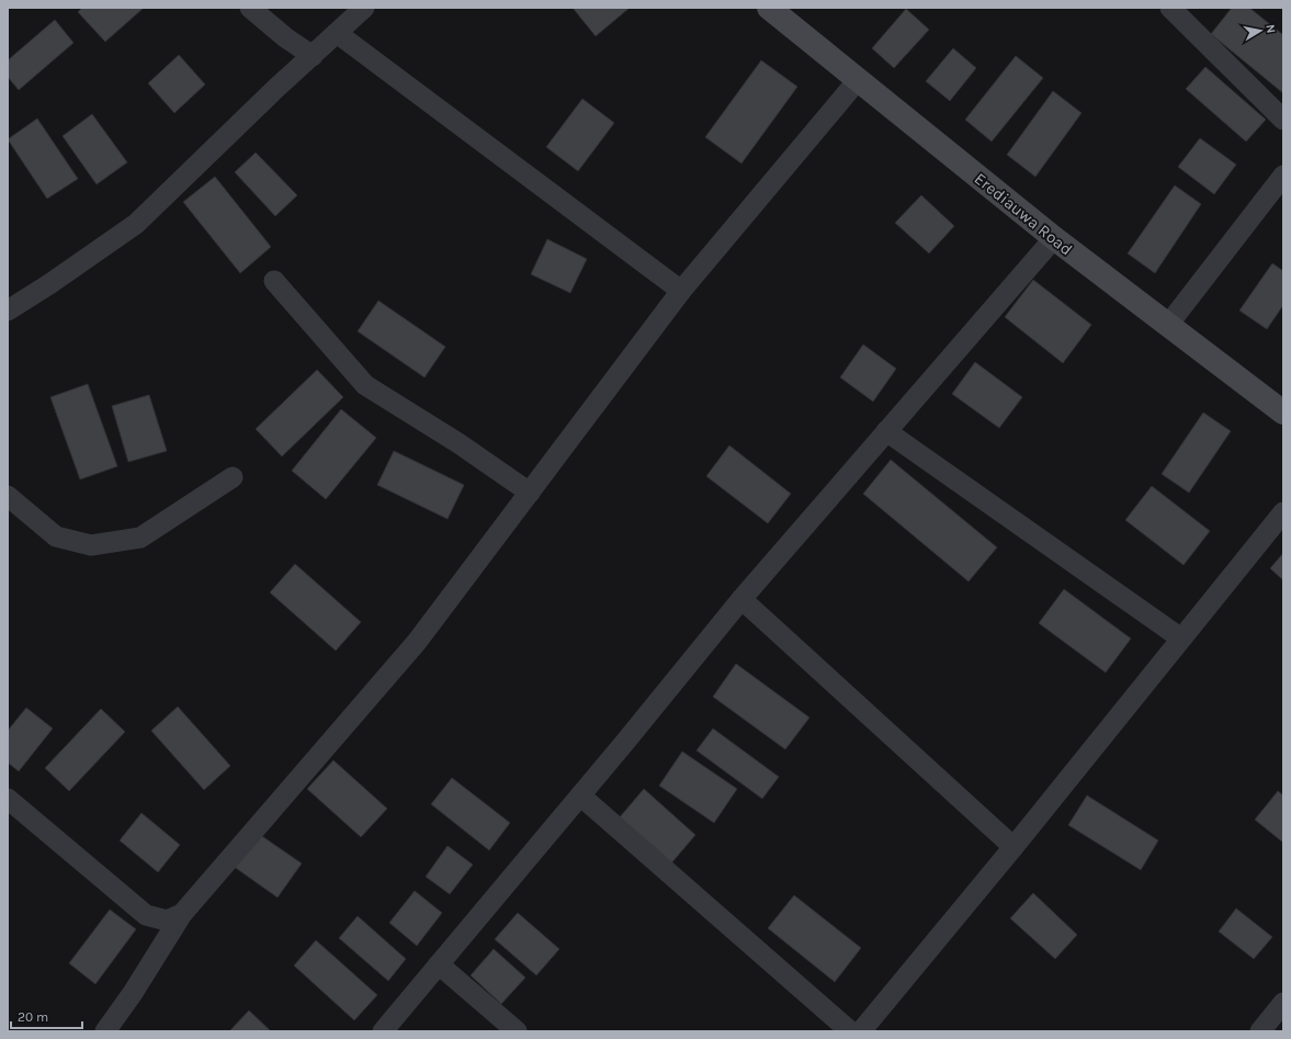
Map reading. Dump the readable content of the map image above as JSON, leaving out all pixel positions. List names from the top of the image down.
{
  "streets": {
    "street": ["Erediauwa Road"]
  },
  "scale_bar": "20 m",
  "north": "right"
}
